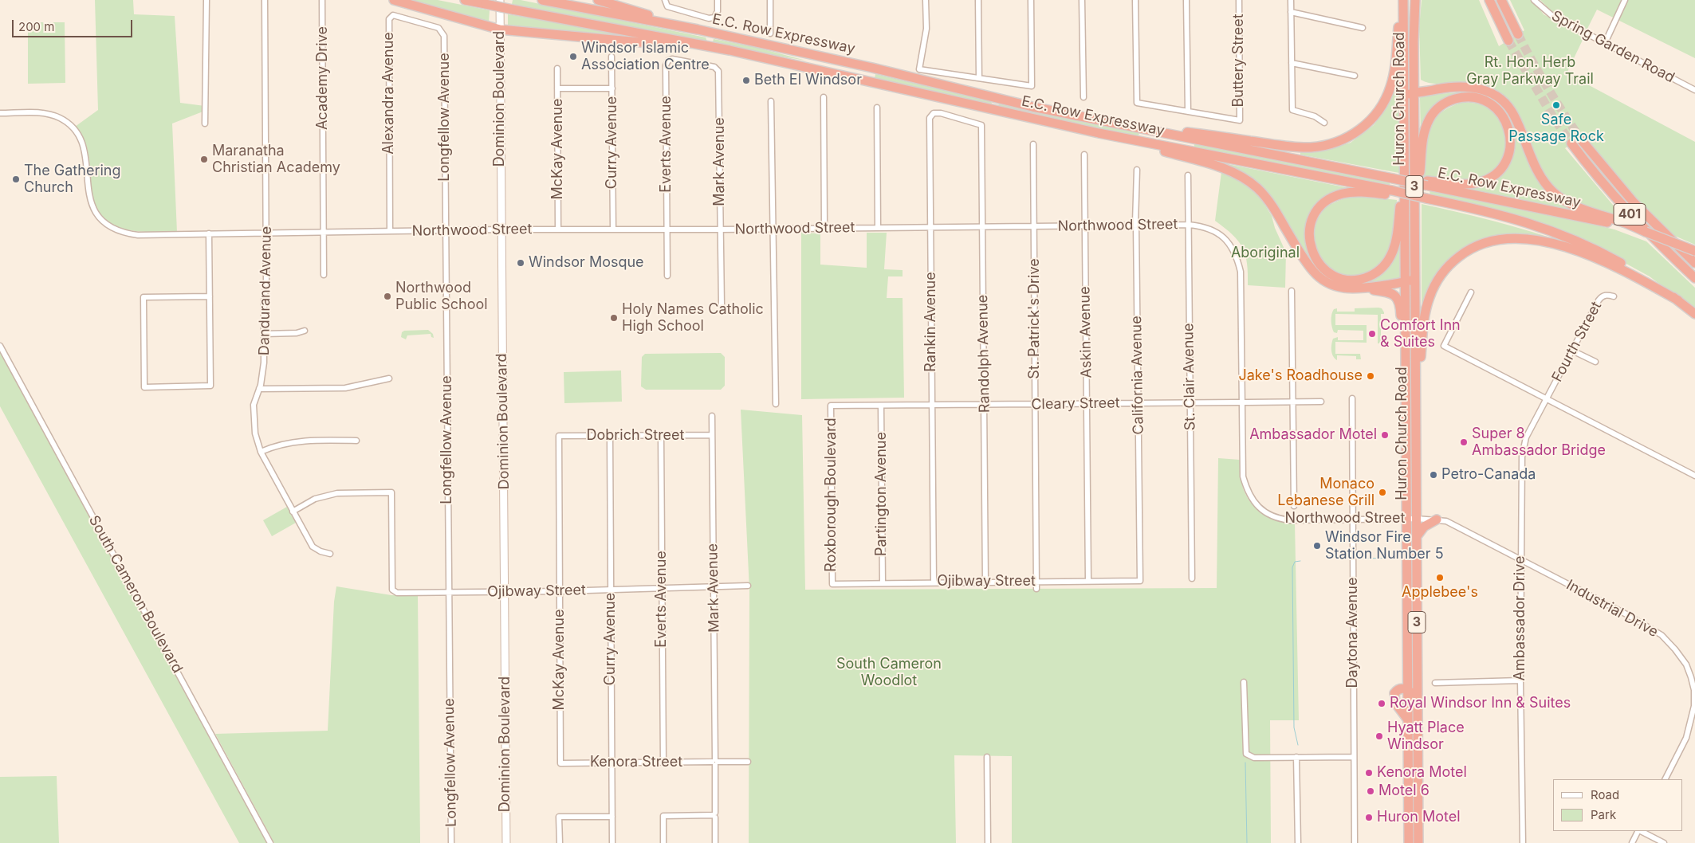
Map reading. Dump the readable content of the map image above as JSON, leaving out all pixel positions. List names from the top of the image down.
{
  "streets": {
    "highway": [
      "E.C. Row Expressway",
      "Huron Church Road",
      "3",
      "401"
    ],
    "street": [
      "Spring Garden Road",
      "Buttery Street",
      "Academy Drive",
      "Alexandra Avenue",
      "Dominion Boulevard",
      "Longfellow Avenue",
      "Curry Avenue",
      "Everts Avenue",
      "McKay Avenue",
      "Mark Avenue",
      "Northwood Street",
      "Dandurand Avenue",
      "St. Patrick's Drive",
      "Rankin Avenue",
      "Askin Avenue",
      "Fourth Street",
      "Randolph Avenue",
      "California Avenue",
      "St. Clair Avenue",
      "Cleary Street",
      "Dobrich Street",
      "Partington Avenue",
      "Roxborough Boulevard",
      "Ojibway Street",
      "South Cameron Boulevard",
      "Industrial Drive",
      "Ambassador Drive",
      "Daytona Avenue",
      "Kenora Street"
    ]
  },
  "crossings": [
    ["E.C. Row Expressway", "Huron Church Road"],
    ["Academy Drive", "Northwood Street"],
    ["Alexandra Avenue", "Longfellow Avenue"],
    ["Alexandra Avenue", "Northwood Street"],
    ["Dominion Boulevard", "Northwood Street"],
    ["Dominion Boulevard", "Ojibway Street"],
    ["Huron Church Road", "Northwood Street"],
    ["Huron Church Road", "Industrial Drive"],
    ["Longfellow Avenue", "Northwood Street"],
    ["Longfellow Avenue", "Ojibway Street"],
    ["Curry Avenue", "Northwood Street"],
    ["Curry Avenue", "Dobrich Street"],
    ["Curry Avenue", "Ojibway Street"],
    ["Curry Avenue", "Kenora Street"],
    ["Everts Avenue", "Mark Avenue"],
    ["Everts Avenue", "Northwood Street"],
    ["Everts Avenue", "Dobrich Street"],
    ["Everts Avenue", "Ojibway Street"],
    ["Everts Avenue", "Kenora Street"],
    ["McKay Avenue", "Northwood Street"],
    ["McKay Avenue", "Dobrich Street"],
    ["McKay Avenue", "Ojibway Street"],
    ["McKay Avenue", "Kenora Street"],
    ["Mark Avenue", "Northwood Street"],
    ["Mark Avenue", "Dobrich Street"],
    ["Mark Avenue", "Ojibway Street"],
    ["Mark Avenue", "Kenora Street"],
    ["Northwood Street", "Dandurand Avenue"],
    ["Northwood Street", "St. Patrick's Drive"],
    ["Northwood Street", "Rankin Avenue"],
    ["Northwood Street", "Askin Avenue"],
    ["Northwood Street", "Randolph Avenue"],
    ["Northwood Street", "California Avenue"],
    ["Northwood Street", "St. Clair Avenue"],
    ["Northwood Street", "Cleary Street"],
    ["Northwood Street", "Industrial Drive"],
    ["Northwood Street", "Daytona Avenue"],
    ["Dandurand Avenue", "Ojibway Street"],
    ["St. Patrick's Drive", "Cleary Street"],
    ["St. Patrick's Drive", "Ojibway Street"],
    ["Rankin Avenue", "Randolph Avenue"],
    ["Rankin Avenue", "Cleary Street"],
    ["Rankin Avenue", "Ojibway Street"],
    ["Askin Avenue", "Cleary Street"],
    ["Askin Avenue", "Ojibway Street"],
    ["Fourth Street", "Ambassador Drive"],
    ["Randolph Avenue", "Cleary Street"],
    ["Randolph Avenue", "Ojibway Street"],
    ["California Avenue", "Cleary Street"],
    ["California Avenue", "Ojibway Street"],
    ["St. Clair Avenue", "Cleary Street"],
    ["Cleary Street", "Partington Avenue"],
    ["Cleary Street", "Roxborough Boulevard"],
    ["Partington Avenue", "Ojibway Street"],
    ["Roxborough Boulevard", "Ojibway Street"],
    ["Industrial Drive", "Ambassador Drive"]
  ],
  "parks": ["Rt. Hon. Herb Gray Parkway Trail", "Aboriginal", "South Cameron Woodlot"],
  "places": [
    "Windsor Islamic Association Centre",
    "Beth El Windsor",
    "Safe Passage Rock",
    "Maranatha Christian Academy",
    "The Gathering Church",
    "Windsor Mosque",
    "Northwood Public School",
    "Holy Names Catholic High School",
    "Comfort Inn & Suites",
    "Jake's Roadhouse",
    "Ambassador Motel",
    "Super 8 Ambassador Bridge",
    "Petro-Canada",
    "Monaco Lebanese Grill",
    "Windsor Fire Station Number 5",
    "Applebee's",
    "Royal Windsor Inn & Suites",
    "Hyatt Place Windsor",
    "Kenora Motel",
    "Motel 6",
    "Huron Motel"
  ],
  "legend": ["Road", "Park"],
  "scale_bar": "200 m"
}
